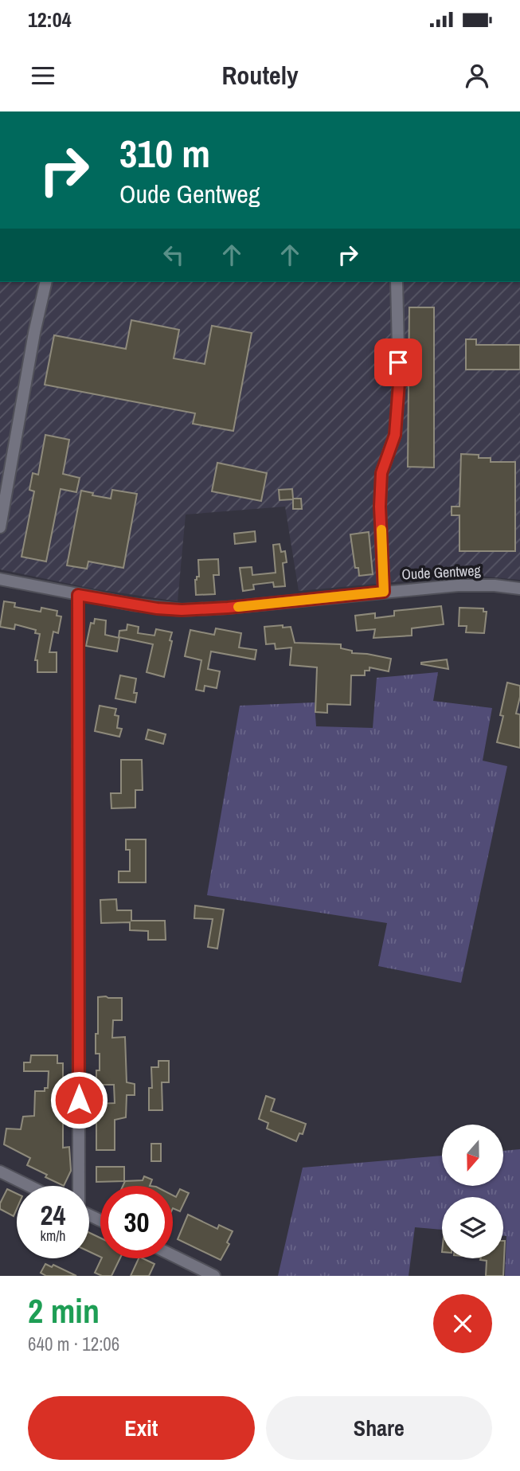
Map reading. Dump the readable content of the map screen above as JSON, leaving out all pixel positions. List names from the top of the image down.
{
  "streets": {
    "street": ["Oude Gentweg"]
  },
  "north": "bottom",
  "page": {
    "status": "12:04",
    "header": "Routely",
    "turn": ["310 m", "Oude Gentweg"],
    "speed": "24 km/h",
    "limit": "30",
    "heading": ["2 min", "640 m · 12:06"],
    "buttons": ["Exit", "Share"]
  }
}
